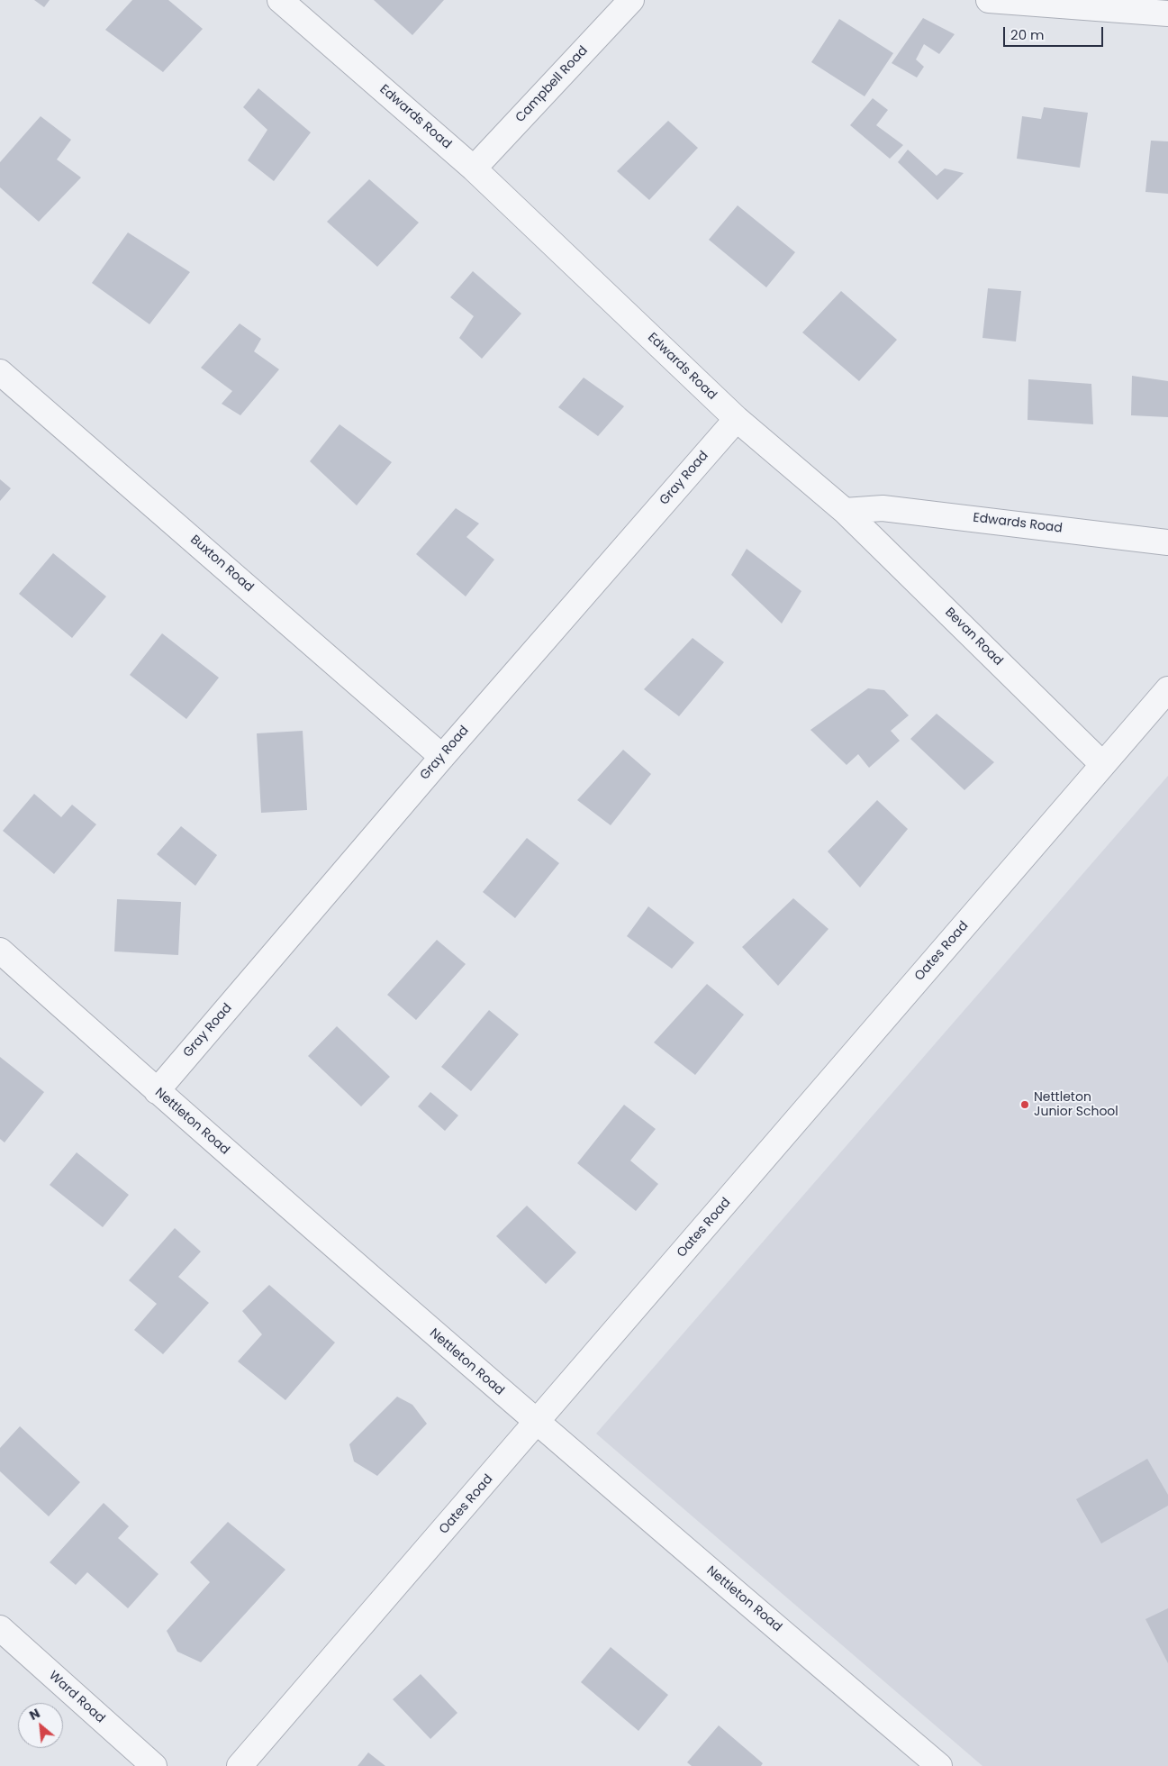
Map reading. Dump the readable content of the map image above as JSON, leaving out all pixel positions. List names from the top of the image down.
{
  "streets": {
    "street": [
      "Campbell Road",
      "Edwards Road",
      "Gray Road",
      "Buxton Road",
      "Bevan Road",
      "Oates Road",
      "Nettleton Road",
      "Ward Road"
    ]
  },
  "crossings": [
    ["Campbell Road", "Edwards Road"],
    ["Edwards Road", "Gray Road"],
    ["Edwards Road", "Bevan Road"],
    ["Gray Road", "Buxton Road"],
    ["Gray Road", "Nettleton Road"],
    ["Bevan Road", "Oates Road"],
    ["Oates Road", "Nettleton Road"]
  ],
  "places": ["Nettleton Junior School"],
  "scale_bar": "20 m",
  "north": "top left"
}
